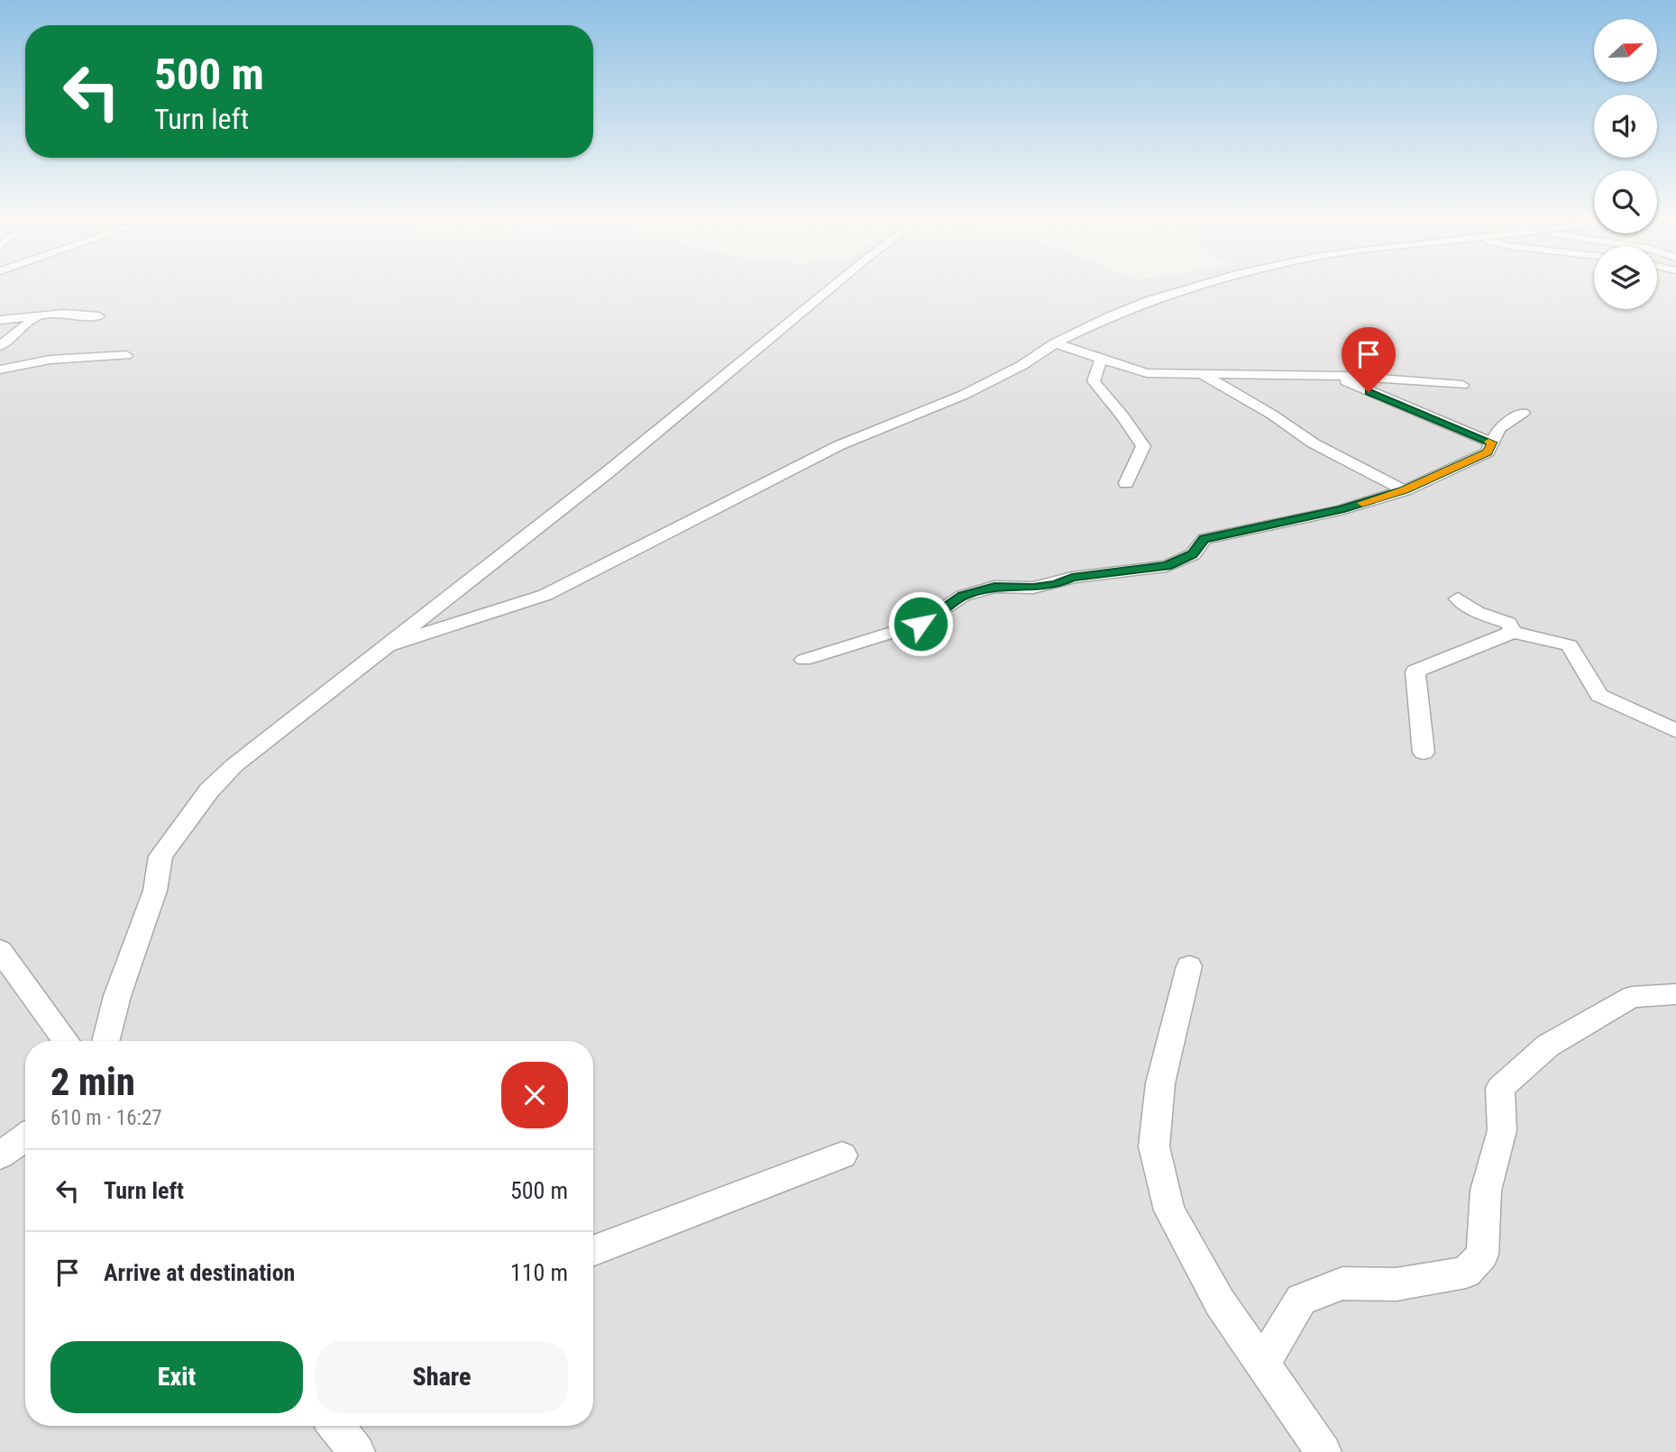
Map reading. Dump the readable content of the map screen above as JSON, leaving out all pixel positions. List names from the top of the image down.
{
  "north": "right",
  "page": {
    "turn": ["500 m", "Turn left"],
    "heading": ["2 min", "610 m · 16:27"],
    "list": [
      {
        "name": "Turn left",
        "value": "500 m"
      },
      {
        "name": "Arrive at destination",
        "value": "110 m"
      }
    ],
    "buttons": ["Exit", "Share"]
  }
}
